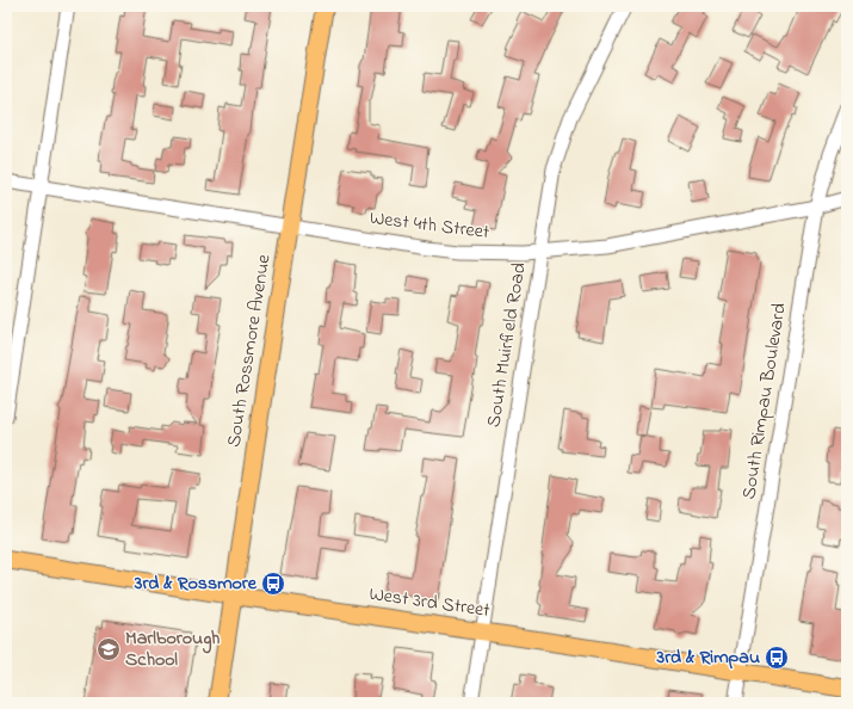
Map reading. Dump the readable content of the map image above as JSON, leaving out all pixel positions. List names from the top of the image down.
{
  "streets": {
    "main road": ["South Rossmore Avenue", "West 3rd Street"],
    "street": ["West 4th Street", "South Muirfield Road", "South Rimpau Boulevard"]
  },
  "crossings": [
    ["West 4th Street", "South Muirfield Road"],
    ["West 4th Street", "South Rossmore Avenue"],
    ["West 4th Street", "South Rimpau Boulevard"],
    ["South Muirfield Road", "West 3rd Street"],
    ["South Rossmore Avenue", "West 3rd Street"],
    ["South Rimpau Boulevard", "West 3rd Street"]
  ],
  "places": {
    "bus stop": ["3rd & Rossmore", "3rd & Rimpau"],
    "school or university": ["Marlborough School"]
  }
}
